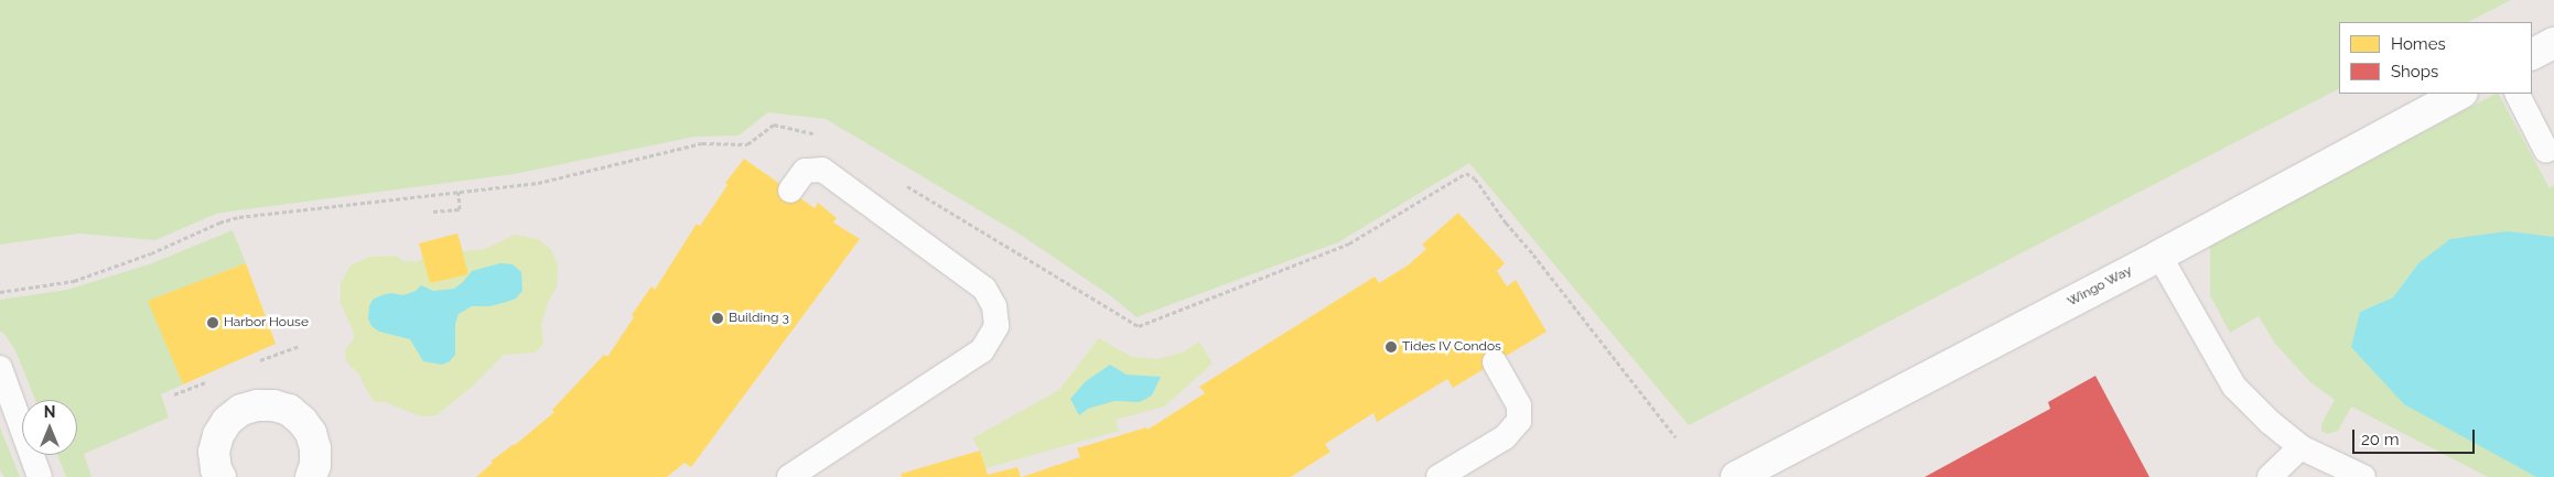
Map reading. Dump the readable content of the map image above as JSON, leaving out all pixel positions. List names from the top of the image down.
{
  "streets": {
    "street": ["Wingo Way"]
  },
  "places": ["Building 3", "Harbor House", "Tides IV Condos"],
  "legend": ["Homes", "Shops"],
  "scale_bar": "20 m",
  "north": "top"
}
